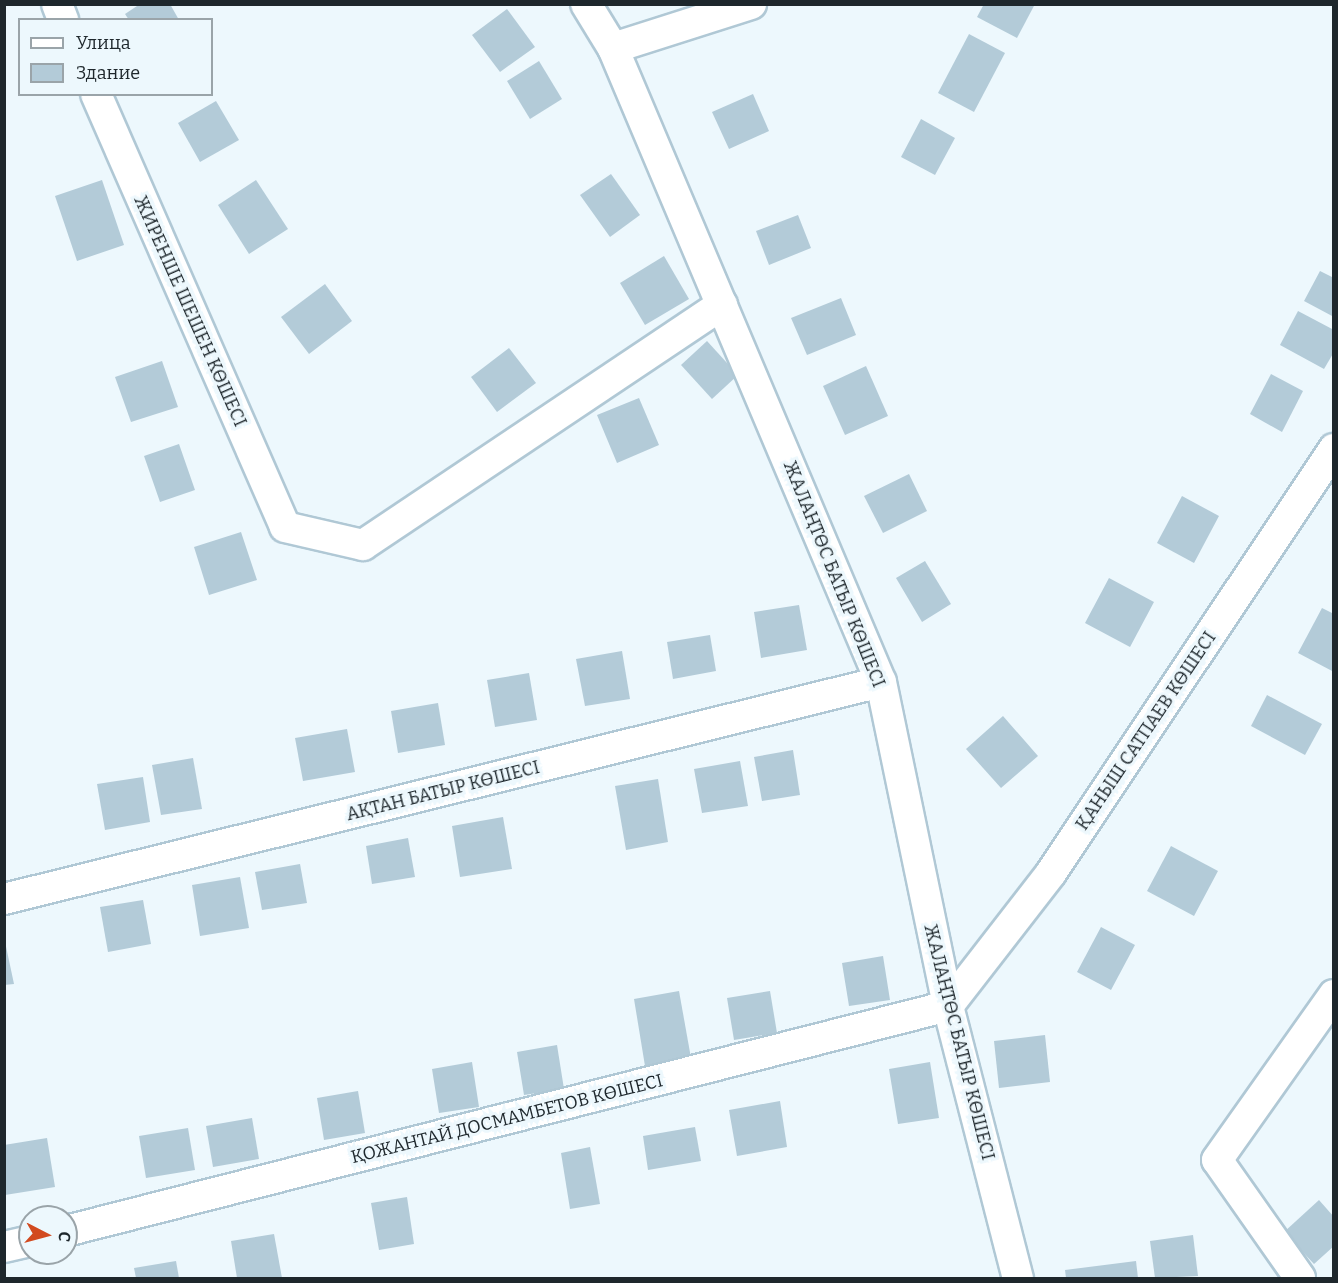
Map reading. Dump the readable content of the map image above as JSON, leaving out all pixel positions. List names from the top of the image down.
{
  "streets": {
    "street": [
      "ЖИРЕНШЕ ШЕШЕН КӨШЕСІ",
      "ЖАЛАҢТӨС БАТЫР КӨШЕСІ",
      "ҚАНЫШ САТПАЕВ КӨШЕСІ",
      "АҚТАН БАТЫР КӨШЕСІ",
      "ҚОЖАНТАЙ ДОСМАМБЕТОВ КӨШЕСІ"
    ]
  },
  "crossings": [
    ["ЖИРЕНШЕ ШЕШЕН КӨШЕСІ", "ЖАЛАҢТӨС БАТЫР КӨШЕСІ"],
    ["ЖАЛАҢТӨС БАТЫР КӨШЕСІ", "ҚАНЫШ САТПАЕВ КӨШЕСІ"],
    ["ЖАЛАҢТӨС БАТЫР КӨШЕСІ", "АҚТАН БАТЫР КӨШЕСІ"],
    ["ЖАЛАҢТӨС БАТЫР КӨШЕСІ", "ҚОЖАНТАЙ ДОСМАМБЕТОВ КӨШЕСІ"],
    ["ҚАНЫШ САТПАЕВ КӨШЕСІ", "ҚОЖАНТАЙ ДОСМАМБЕТОВ КӨШЕСІ"]
  ],
  "legend": ["Улица", "Здание"],
  "north": "right"
}
